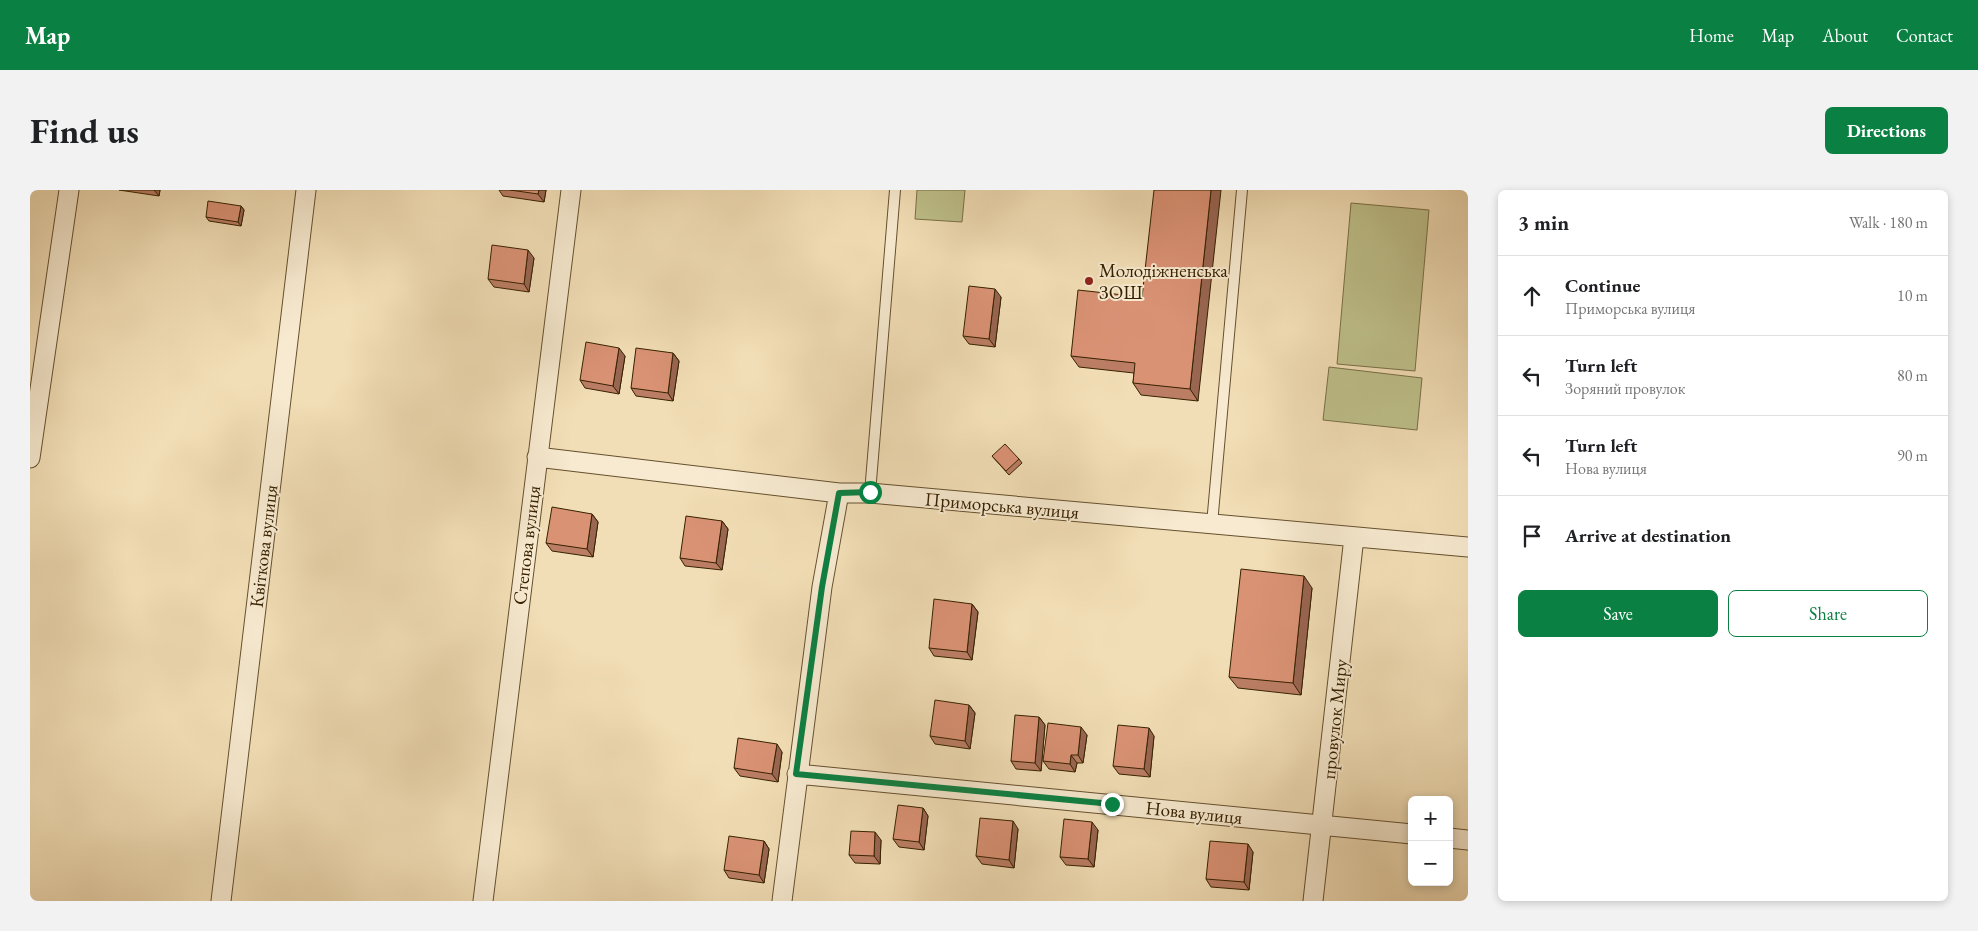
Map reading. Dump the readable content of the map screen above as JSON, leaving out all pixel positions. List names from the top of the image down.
{
  "streets": {
    "street": [
      "Приморська вулиця",
      "Степова вулиця",
      "Квіткова вулиця",
      "провулок Миру",
      "Нова вулиця"
    ]
  },
  "crossings": [
    ["Приморська вулиця", "Степова вулиця"],
    ["Приморська вулиця", "провулок Миру"],
    ["провулок Миру", "Нова вулиця"]
  ],
  "places": ["Молодіжненська ЗОШ"],
  "page": {
    "header": "Map",
    "nav": [
      "Home",
      "Map",
      "About",
      "Contact"
    ],
    "buttons": [
      "Directions",
      ["Save", "Share"]
    ],
    "title": "Find us",
    "heading": ["3 min", "Walk · 180 m"],
    "list": [
      ["Continue", "Приморська вулиця", "10 m"],
      ["Turn left", "Зоряний провулок", "80 m"],
      ["Turn left", "Нова вулиця", "90 m"],
      "Arrive at destination"
    ],
    "map_buttons": ["+", "−"]
  }
}
